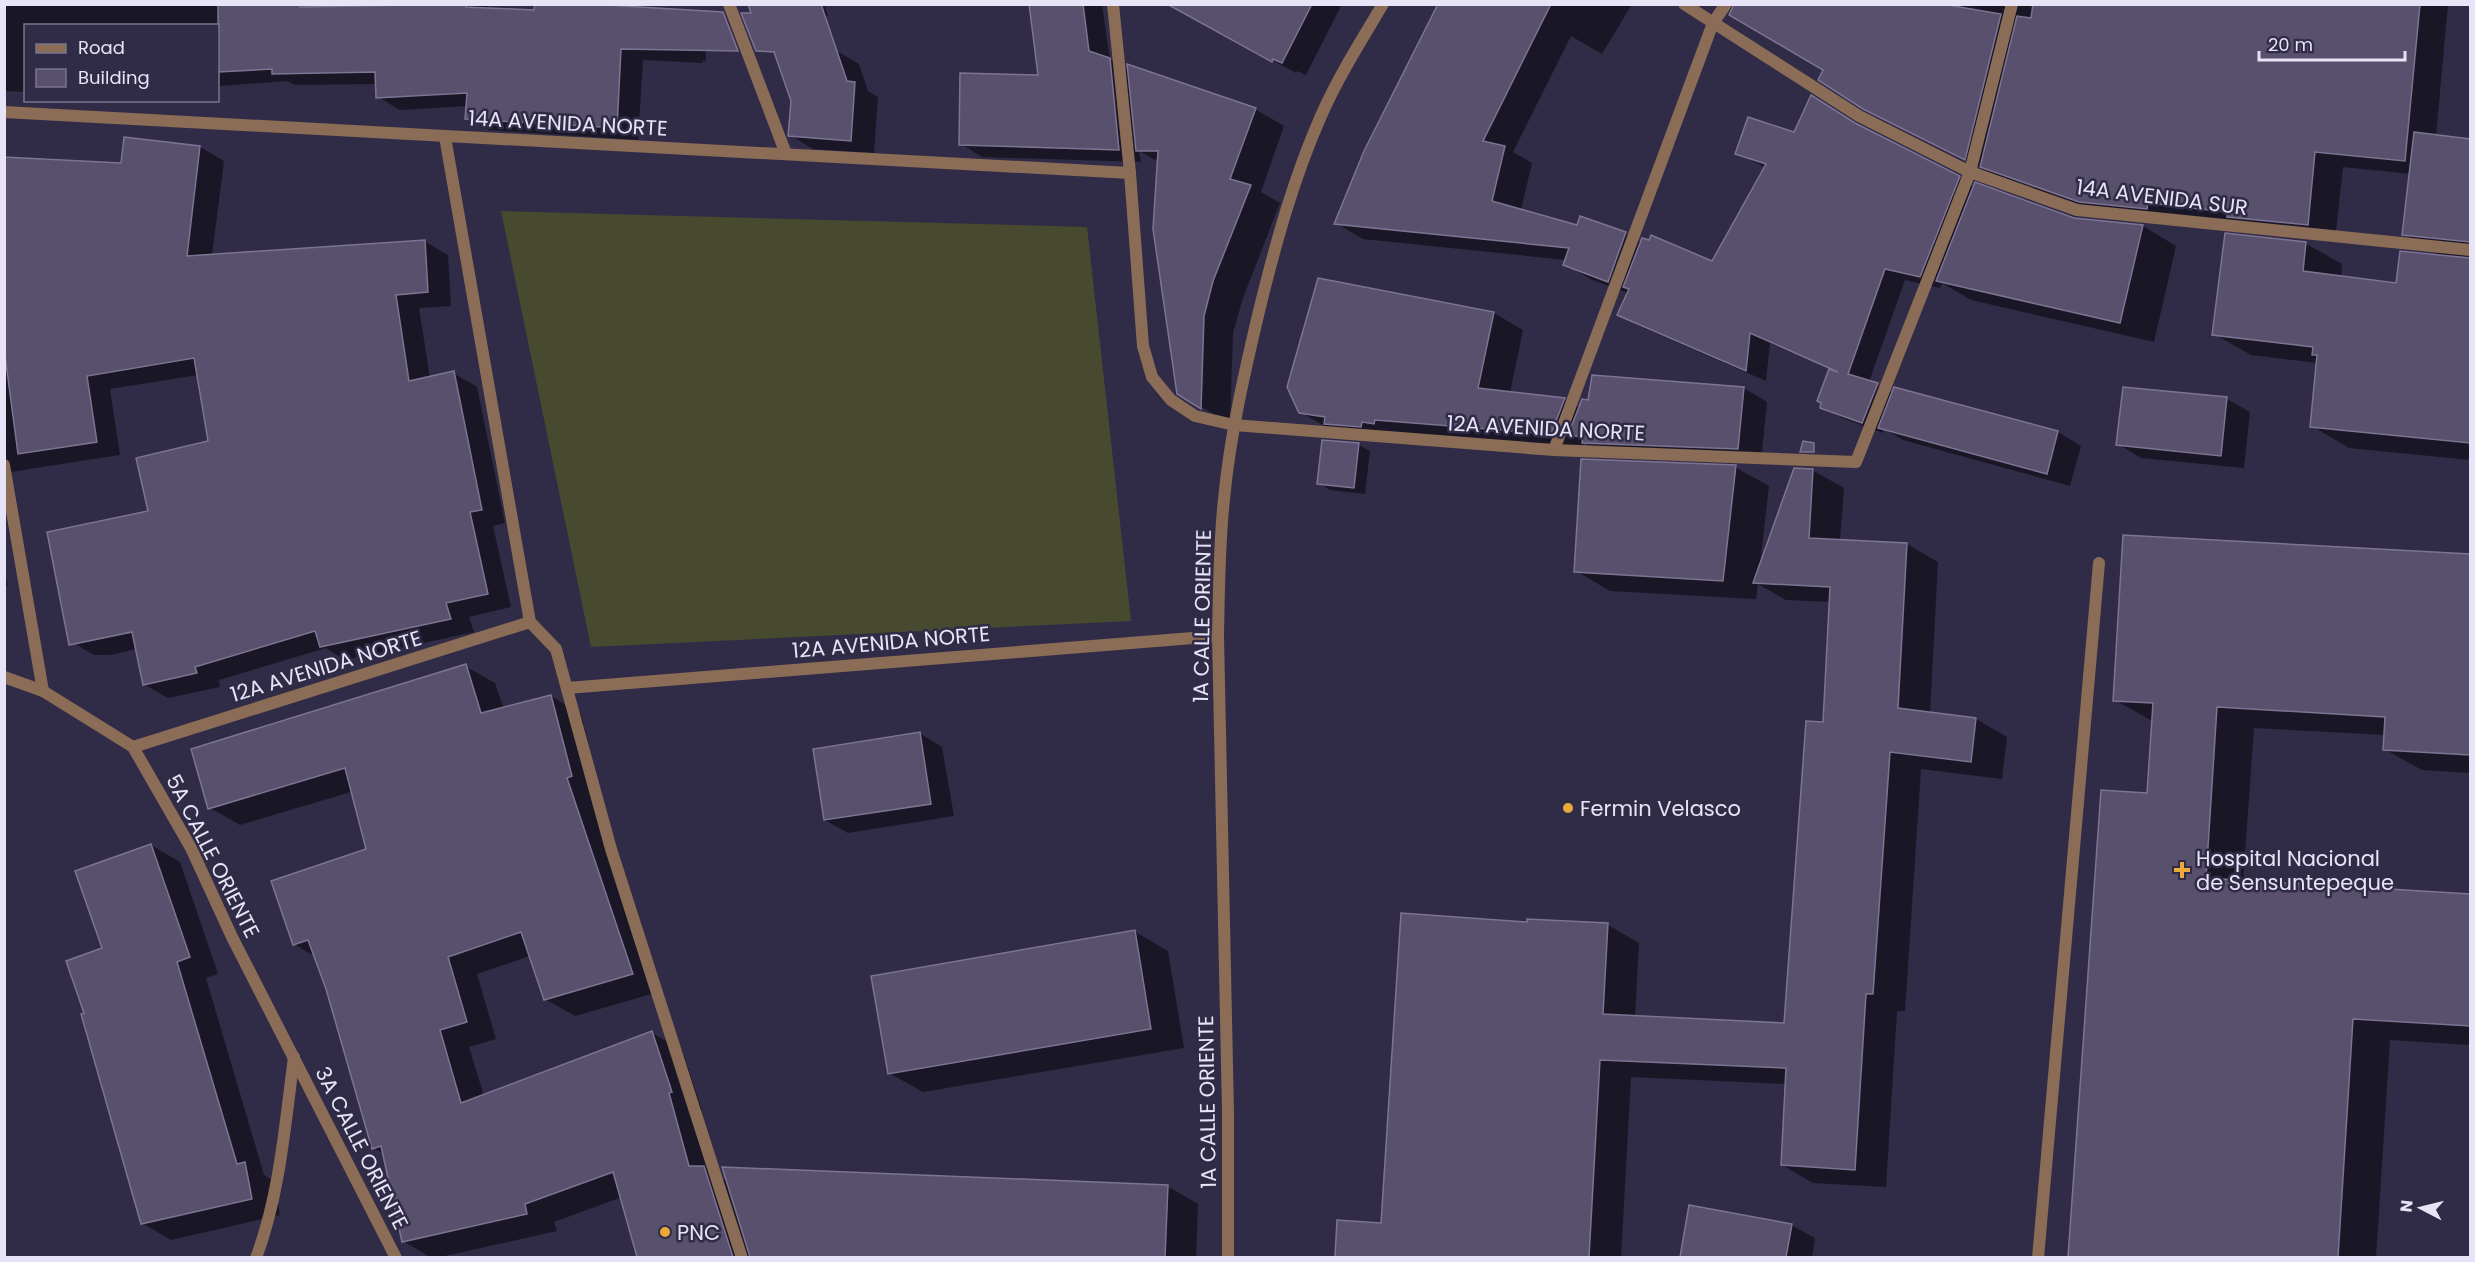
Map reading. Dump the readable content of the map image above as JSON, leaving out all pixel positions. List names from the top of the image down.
{
  "streets": {
    "street": [
      "14A AVENIDA NORTE",
      "14A AVENIDA SUR",
      "12A AVENIDA NORTE",
      "1A CALLE ORIENTE",
      "5A CALLE ORIENTE",
      "3A CALLE ORIENTE"
    ]
  },
  "crossings": [
    ["14A AVENIDA NORTE", "12A AVENIDA NORTE"],
    ["14A AVENIDA SUR", "12A AVENIDA NORTE"],
    ["12A AVENIDA NORTE", "1A CALLE ORIENTE"],
    ["12A AVENIDA NORTE", "5A CALLE ORIENTE"],
    ["5A CALLE ORIENTE", "3A CALLE ORIENTE"]
  ],
  "places": {
    "other": ["Fermin Velasco", "PNC"],
    "health": ["Hospital Nacional de Sensuntepeque"]
  },
  "legend": ["Road", "Building"],
  "scale_bar": "20 m",
  "north": "left"
}
